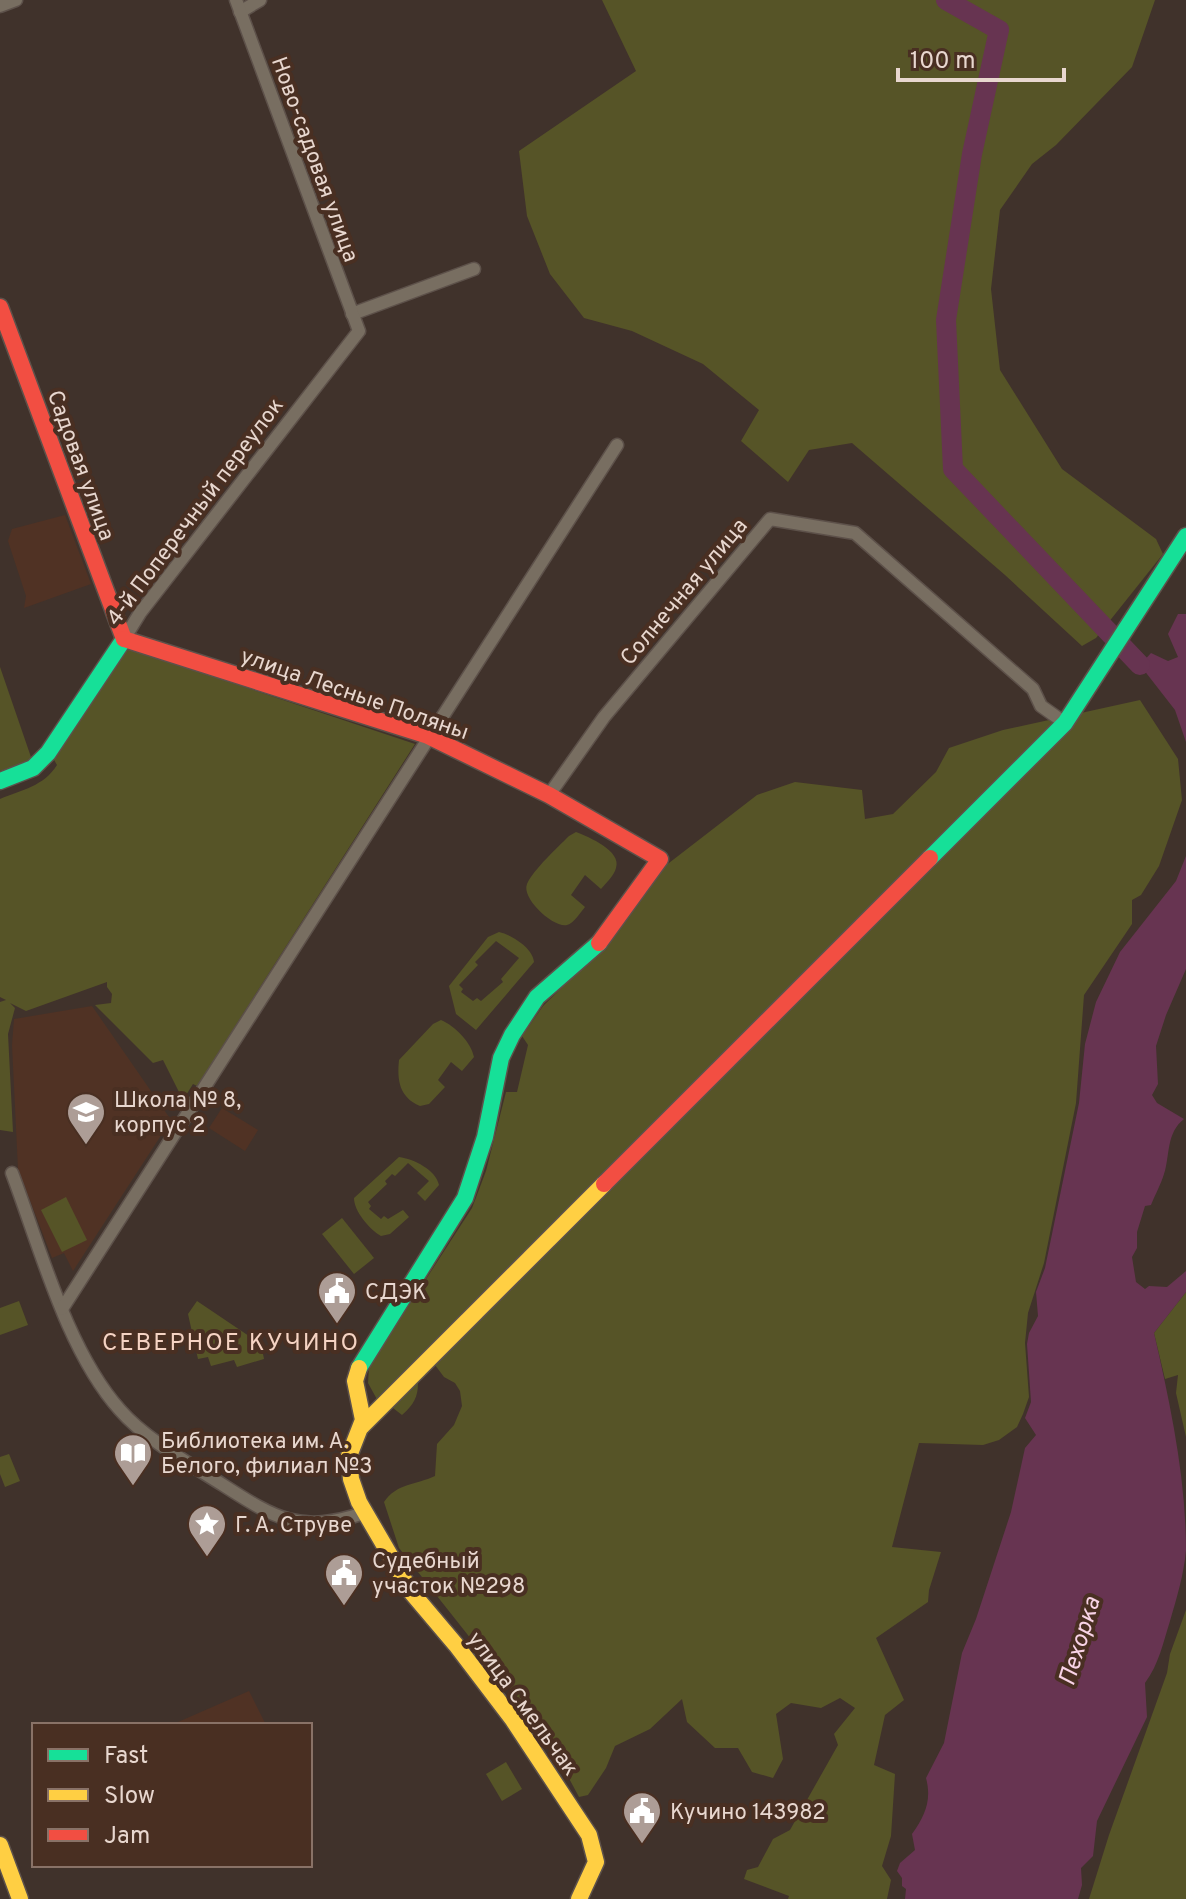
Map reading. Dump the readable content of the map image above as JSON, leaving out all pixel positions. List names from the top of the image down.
{
  "streets": {
    "street": [
      "Ново-садовая улица",
      "Садовая улица",
      "4-й Поперечный переулок",
      "Солнечная улица",
      "улица Лесные Поляны",
      "улица Смельчак"
    ]
  },
  "crossings": [
    ["Ново-садовая улица", "4-й Поперечный переулок"],
    ["Садовая улица", "4-й Поперечный переулок"],
    ["Садовая улица", "улица Лесные Поляны"],
    ["4-й Поперечный переулок", "улица Лесные Поляны"],
    ["Солнечная улица", "улица Лесные Поляны"],
    ["улица Лесные Поляны", "улица Смельчак"]
  ],
  "districts": ["СЕВЕРНОЕ КУЧИНО"],
  "water": ["Пехорка"],
  "places": {
    "school or university": ["Школа № 8, корпус 2"],
    "public building": ["СДЭК", "Судебный участок №298", "Кучино 143982"],
    "library": ["Библиотека им. А. Белого, филиал №3"],
    "place": ["Г. А. Струве"]
  },
  "legend": ["Fast", "Slow", "Jam"],
  "scale_bar": "100 m"
}
